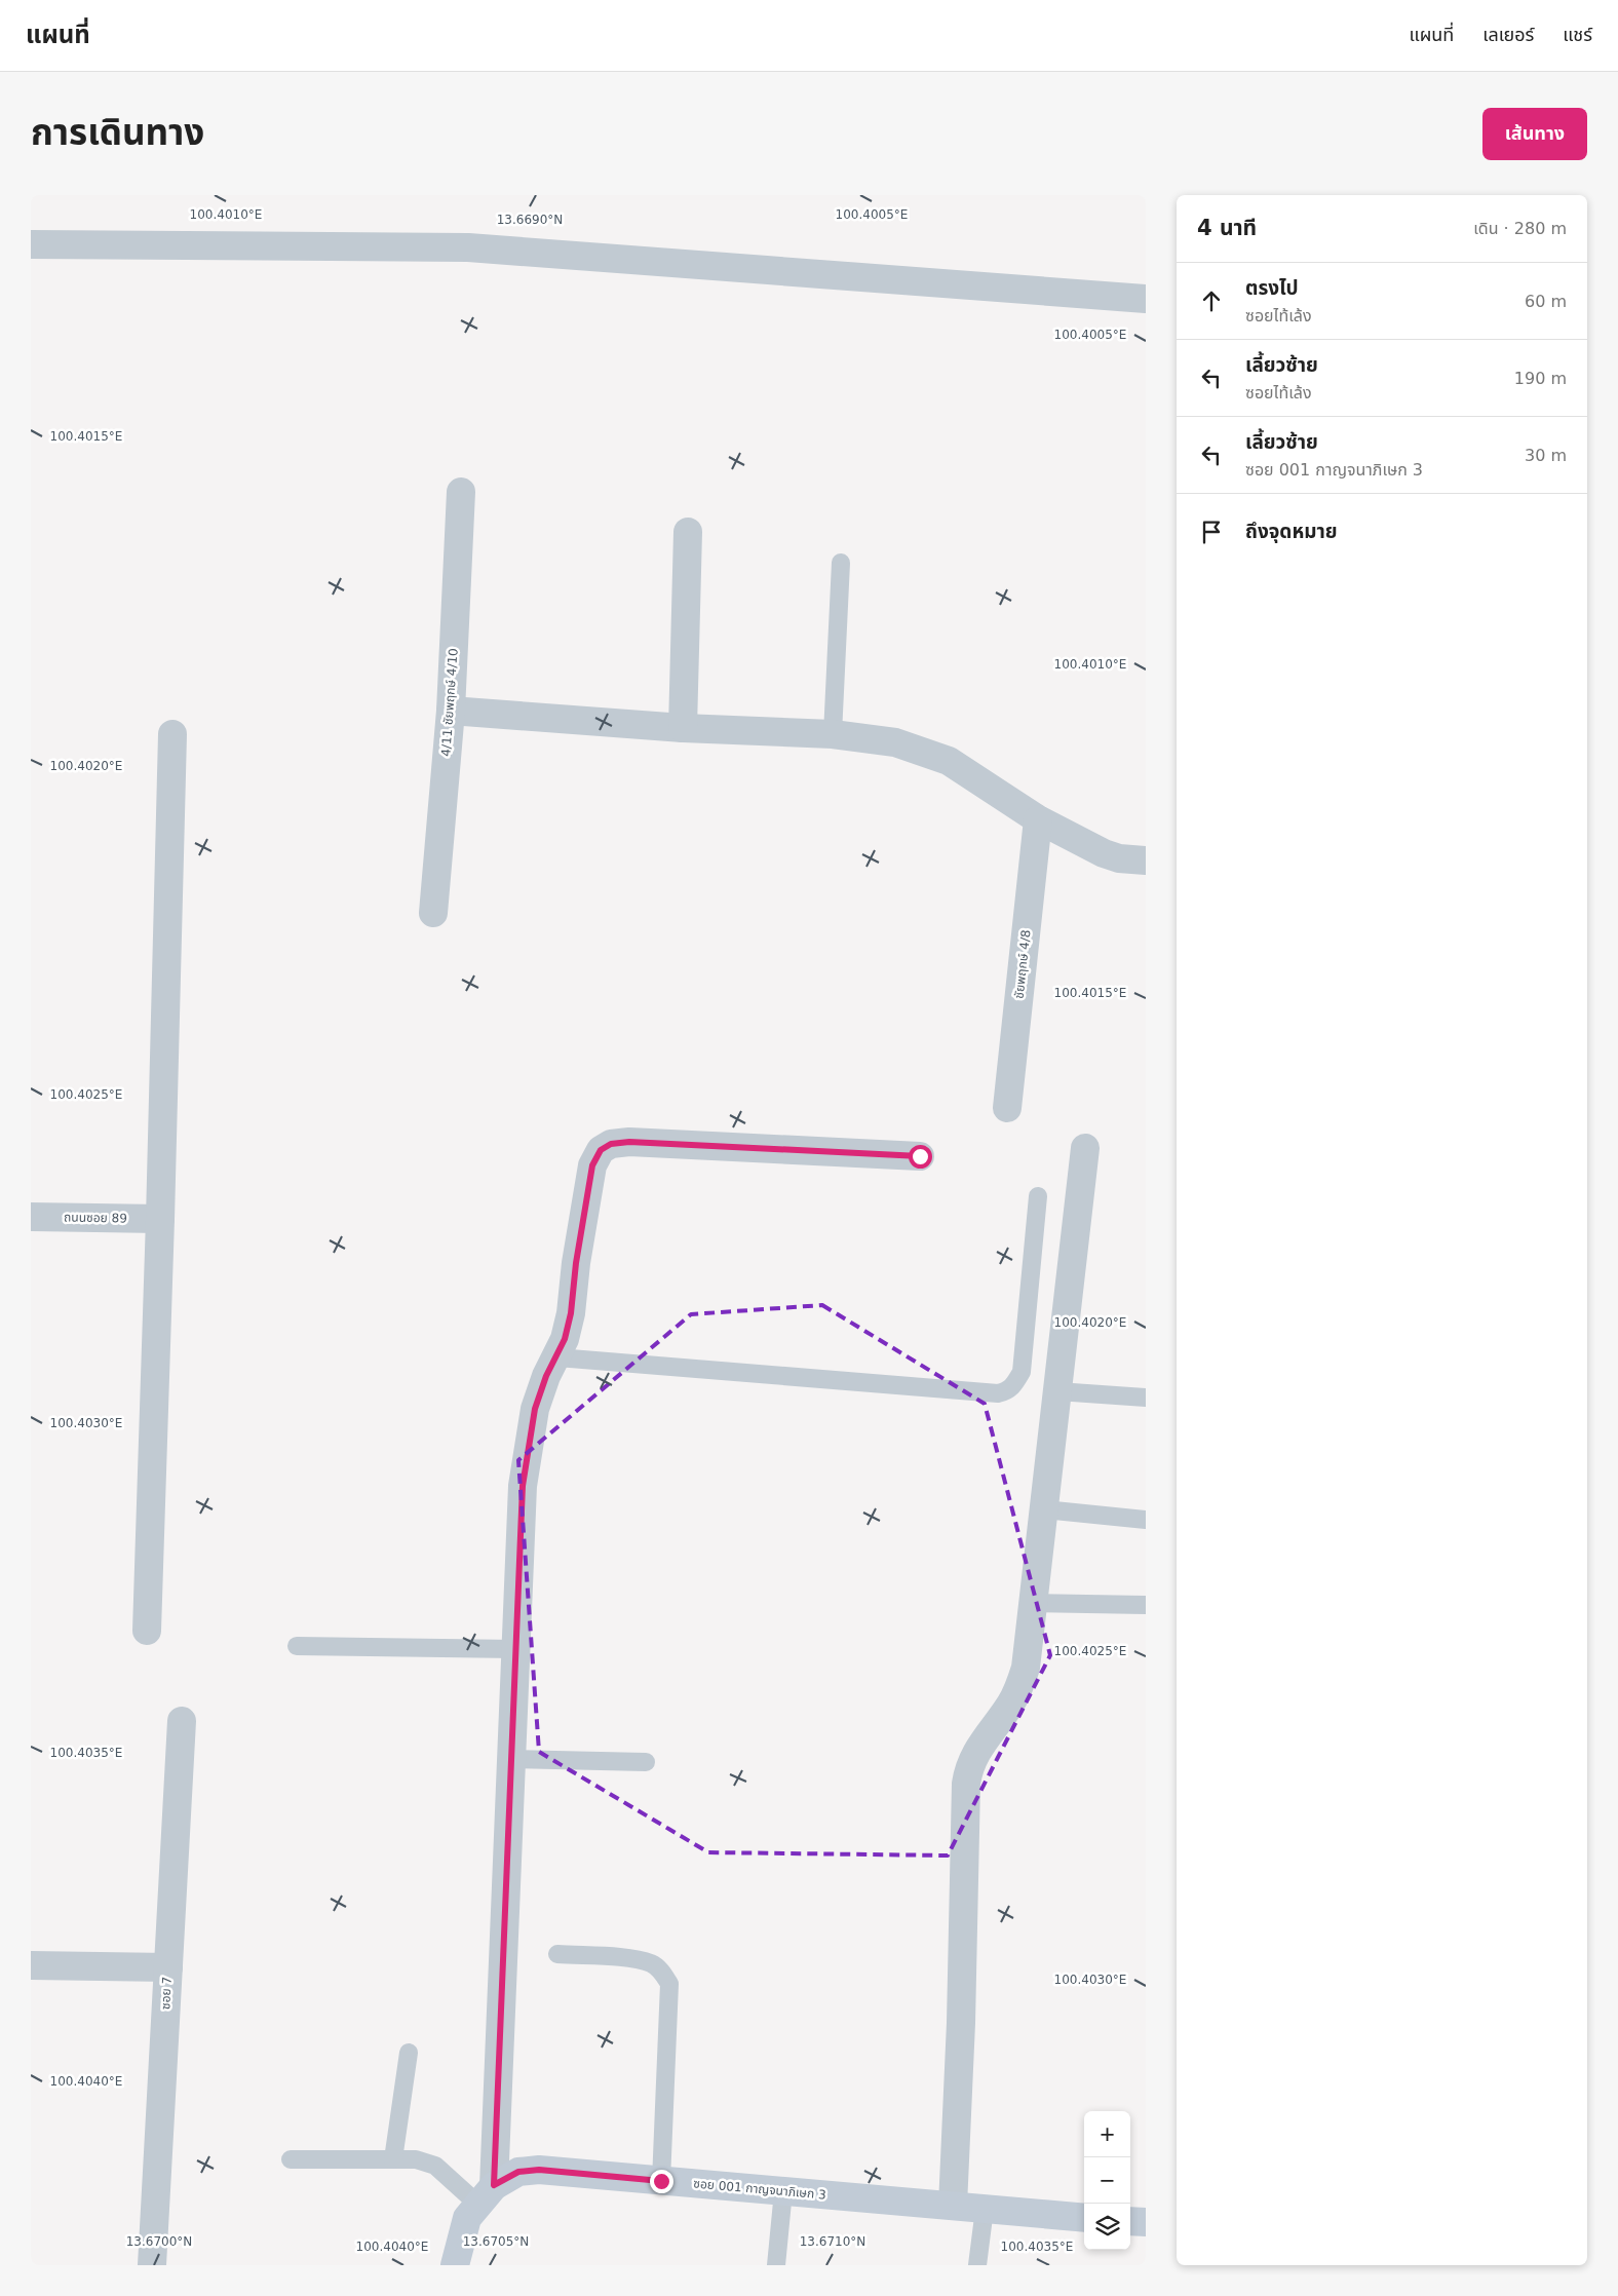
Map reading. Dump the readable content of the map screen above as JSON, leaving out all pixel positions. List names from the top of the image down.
{
  "streets": {
    "street": [
      "4/11 ชัยพฤกษ์ 4/10",
      "ชัยพฤกษ์ 4/8",
      "ถนนซอย 89",
      "ซอย 7",
      "ซอย 001 กาญจนาภิเษก 3"
    ]
  },
  "page": {
    "header": "แผนที่",
    "nav": ["แผนที่", "เลเยอร์", "แชร์"],
    "title": "การเดินทาง",
    "buttons": "เส้นทาง",
    "heading": ["4 นาที", "เดิน · 280 m"],
    "list": [
      ["ตรงไป", "ซอยไท้เล้ง", "60 m"],
      ["เลี้ยวซ้าย", "ซอยไท้เล้ง", "190 m"],
      ["เลี้ยวซ้าย", "ซอย 001 กาญจนาภิเษก 3", "30 m"],
      "ถึงจุดหมาย"
    ],
    "map_buttons": ["+", "−"]
  },
  "coordinates": [
    "100.4010°E",
    "100.4005°E",
    "13.6690°N",
    "100.4015°E",
    "100.4020°E",
    "100.4025°E",
    "100.4030°E",
    "100.4035°E",
    "100.4040°E",
    "13.6700°N",
    "13.6705°N",
    "13.6710°N"
  ]
}
